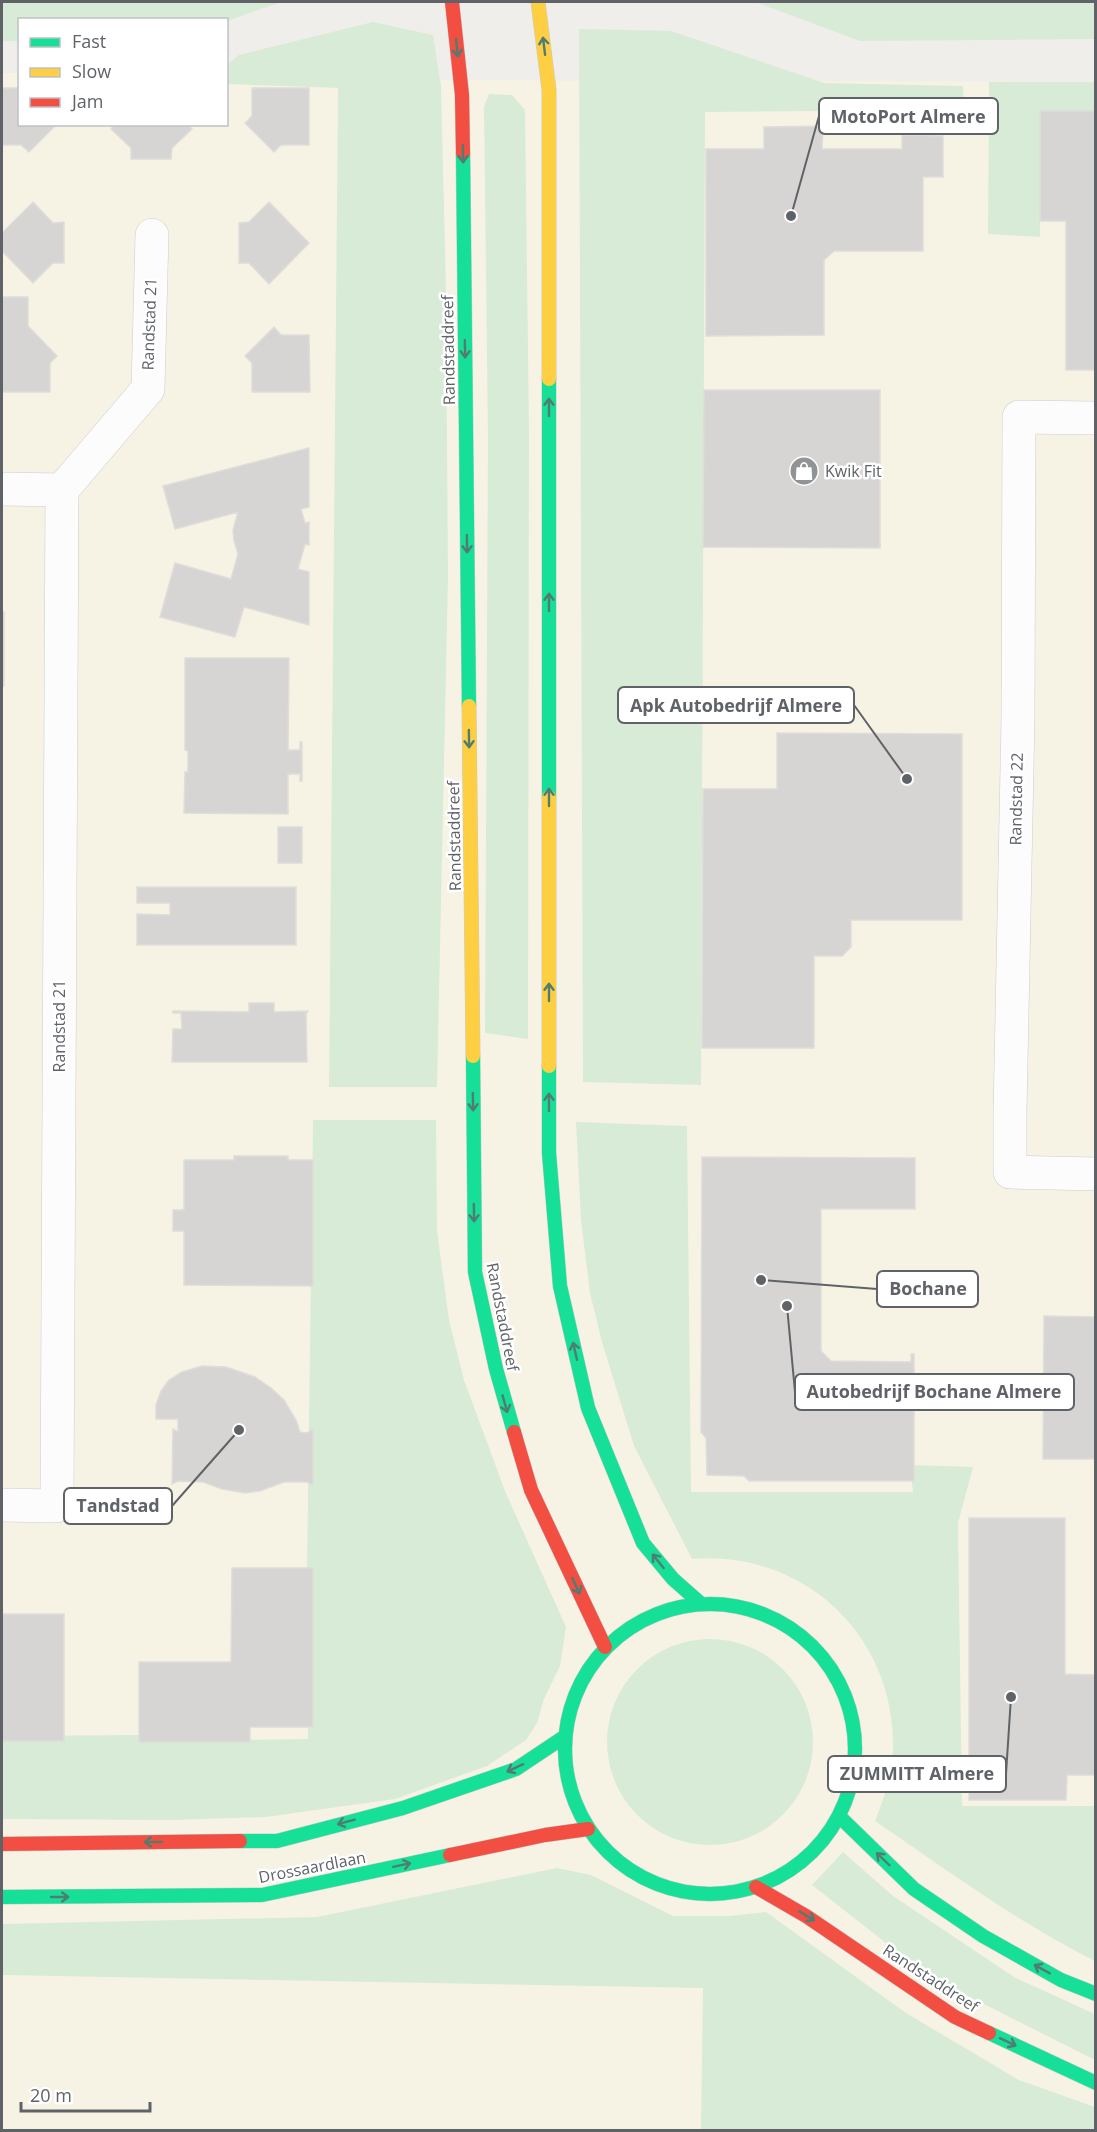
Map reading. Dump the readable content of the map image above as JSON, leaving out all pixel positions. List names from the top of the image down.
{
  "streets": {
    "main road": ["Randstaddreef", "Drossaardlaan"],
    "street": ["Randstad 21", "Randstad 22"]
  },
  "places": {
    "other": [
      "MotoPort Almere",
      "Apk Autobedrijf Almere",
      "Bochane",
      "Autobedrijf Bochane Almere",
      "Tandstad",
      "ZUMMITT Almere"
    ],
    "shop": ["Kwik Fit"]
  },
  "legend": ["Fast", "Slow", "Jam"],
  "scale_bar": "20 m"
}
